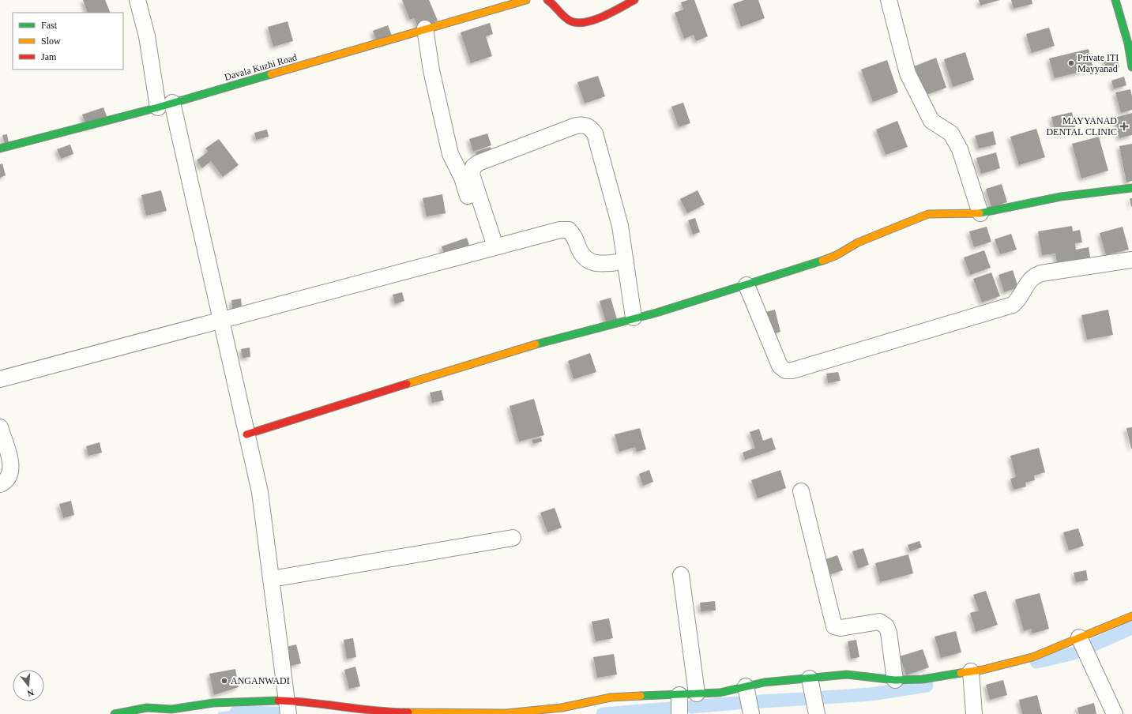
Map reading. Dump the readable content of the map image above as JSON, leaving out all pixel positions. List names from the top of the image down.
{
  "streets": {
    "street": ["Davala Kuzhi Road"]
  },
  "places": {
    "other": ["Private ITI Mayyanad", "ANGANWADI"],
    "health": ["MAYYANAD DENTAL CLINIC"]
  },
  "legend": ["Fast", "Slow", "Jam"],
  "north": "bottom"
}
